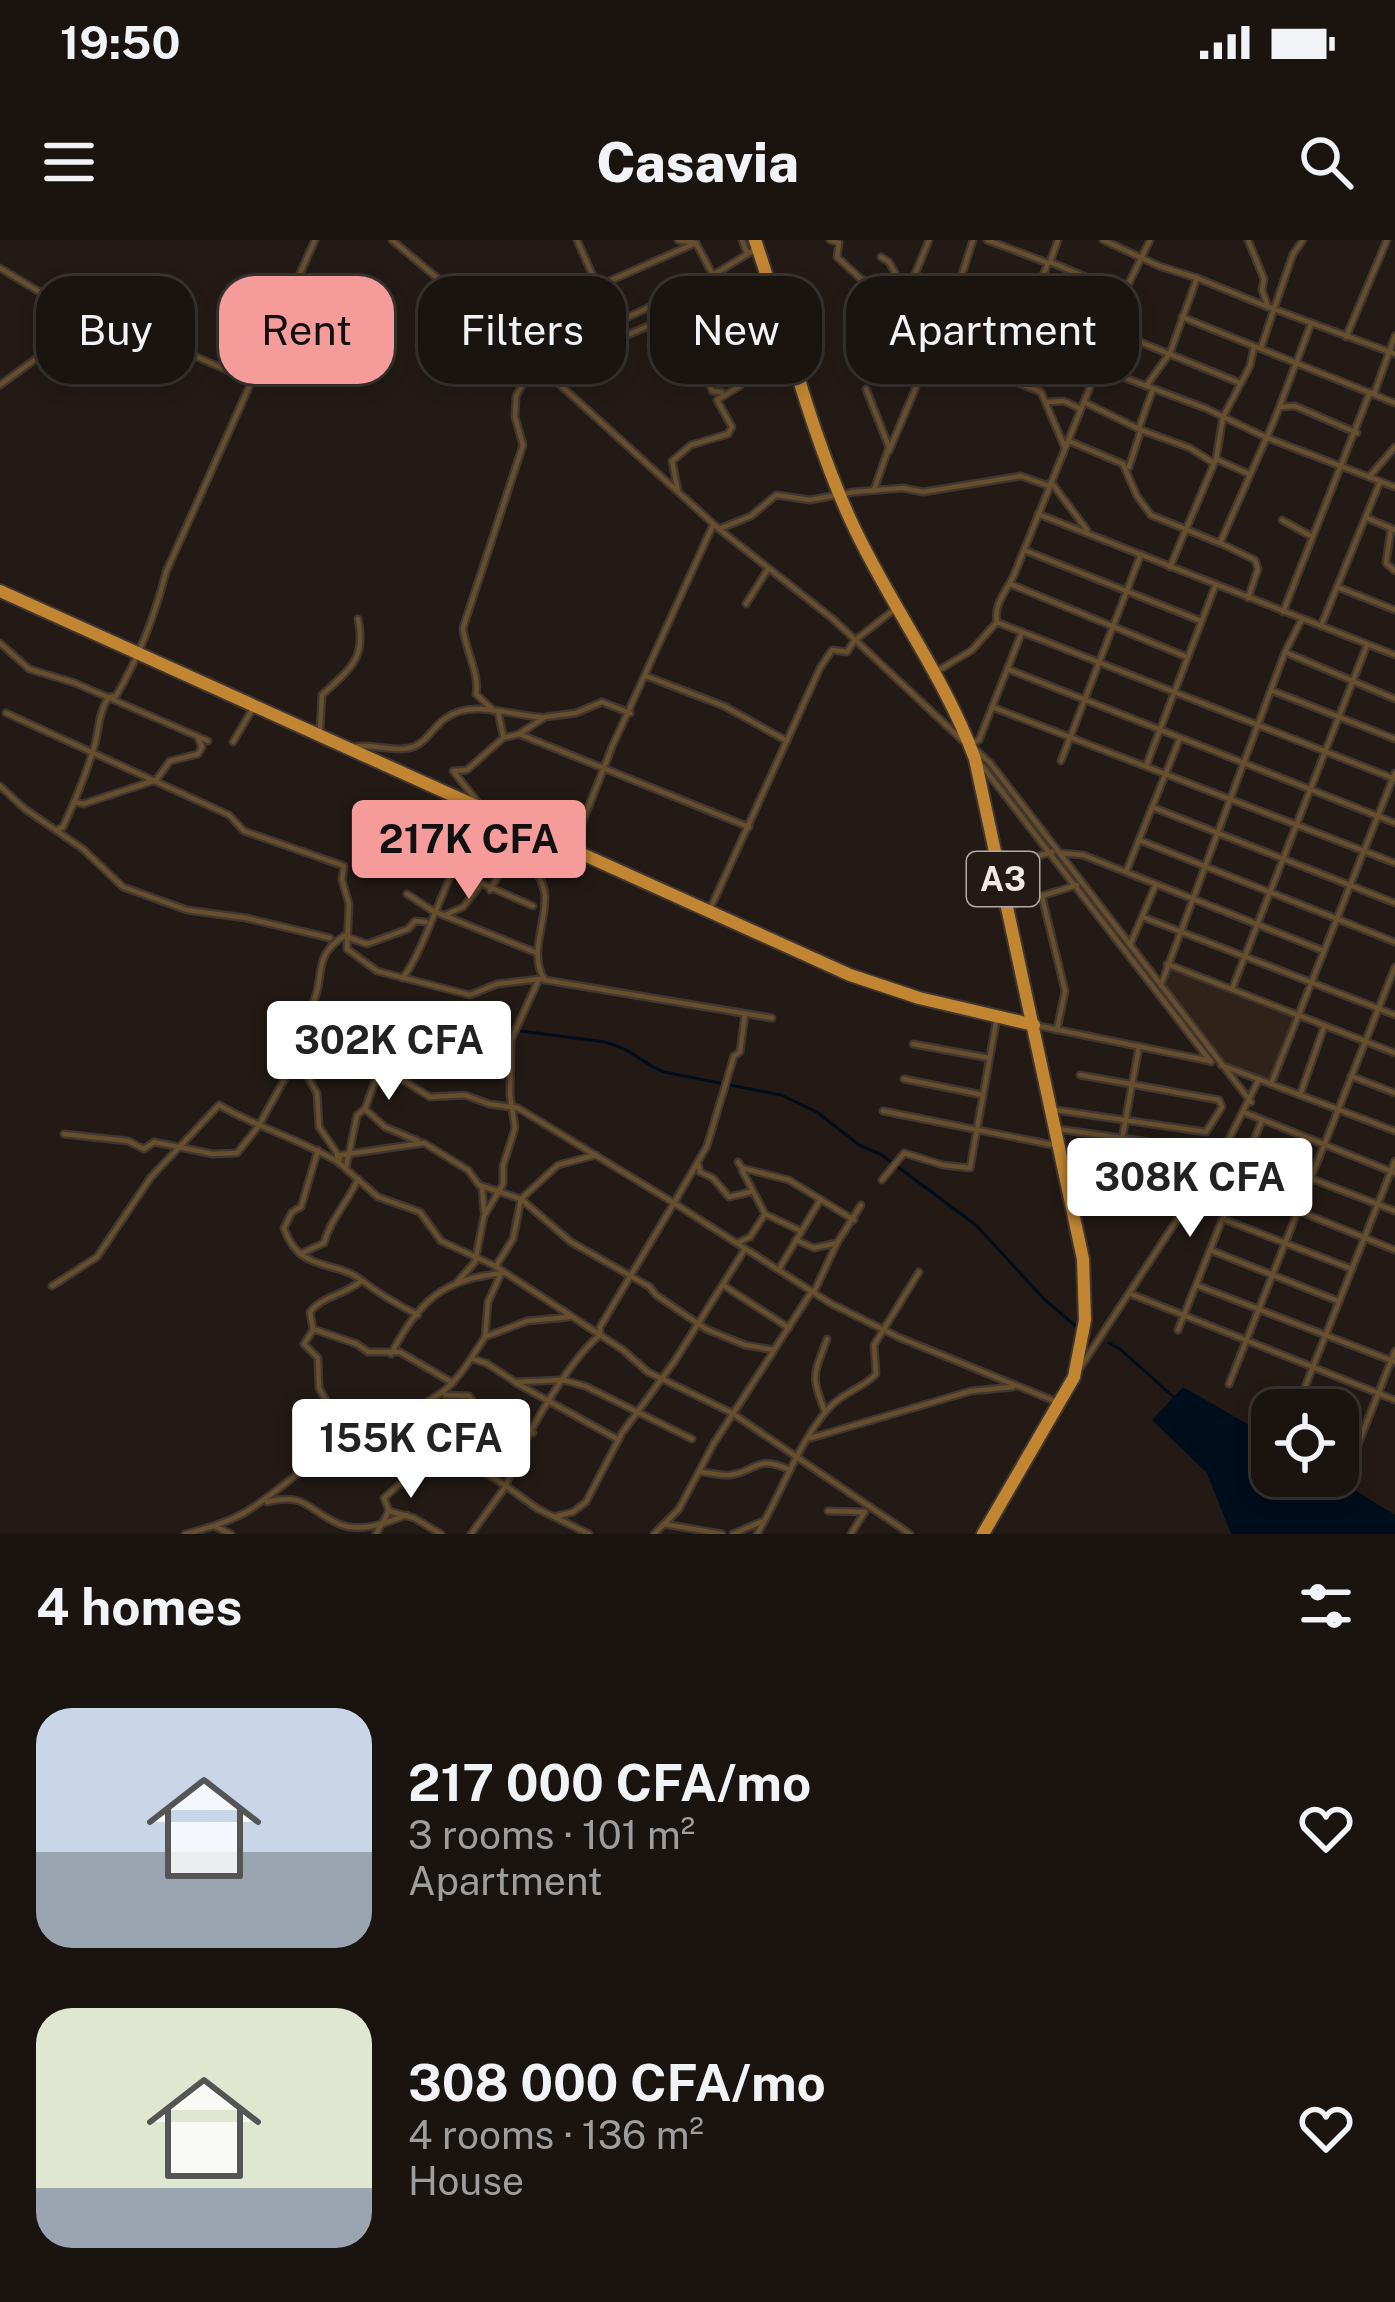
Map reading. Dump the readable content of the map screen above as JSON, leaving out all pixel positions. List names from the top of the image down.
{
  "streets": {
    "highway": ["A3"]
  },
  "page": {
    "status": "19:50",
    "header": "Casavia",
    "chip": [
      "Buy",
      "Rent",
      "Filters",
      "New",
      "Apartment"
    ],
    "price": [
      "217K CFA",
      "302K CFA",
      "308K CFA",
      "155K CFA"
    ],
    "heading": "4 homes",
    "list": [
      {
        "name": "217 000 CFA/mo",
        "note": "3 rooms · 101 m² · Apartment"
      },
      {
        "name": "308 000 CFA/mo",
        "note": "4 rooms · 136 m² · House"
      }
    ]
  }
}
